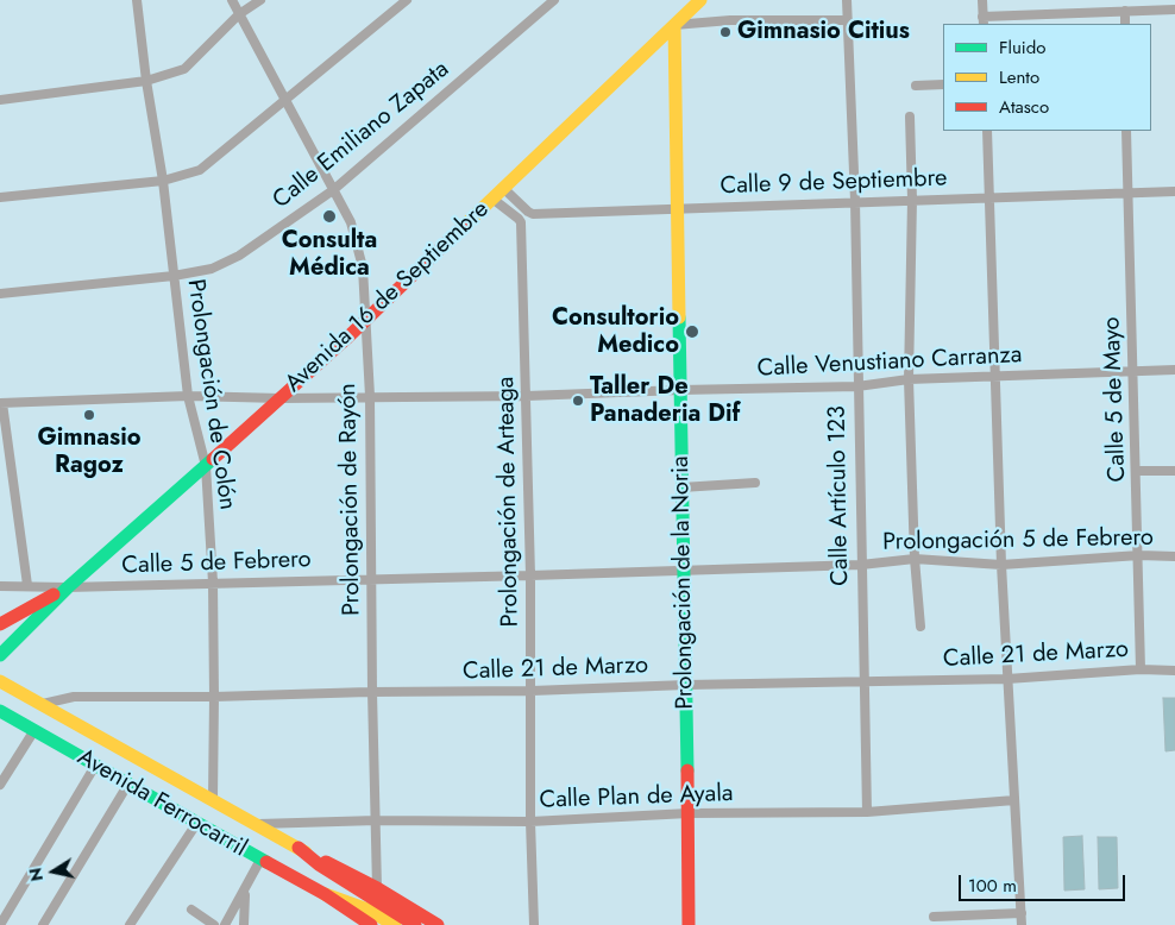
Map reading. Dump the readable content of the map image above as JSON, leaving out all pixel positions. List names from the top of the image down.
{
  "streets": {
    "main road": ["Avenida 16 de Septiembre", "Prolongación de la Noria", "Avenida Ferrocarril"],
    "street": [
      "Calle Emiliano Zapata",
      "Calle 9 de Septiembre",
      "Calle Venustiano Carranza",
      "Prolongación de Colón",
      "Calle 5 de Mayo",
      "Calle Artículo 123",
      "Prolongación de Rayón",
      "Prolongación de Arteaga",
      "Prolongación 5 de Febrero",
      "Calle 5 de Febrero",
      "Calle 21 de Marzo",
      "Calle Plan de Ayala"
    ]
  },
  "crossings": [
    ["Calle Emiliano Zapata", "Prolongación de Colón"],
    ["Calle Emiliano Zapata", "Prolongación de Rayón"],
    ["Calle 9 de Septiembre", "Avenida 16 de Septiembre"],
    ["Calle 9 de Septiembre", "Calle 5 de Mayo"],
    ["Calle 9 de Septiembre", "Calle Artículo 123"],
    ["Calle 9 de Septiembre", "Prolongación de la Noria"],
    ["Avenida 16 de Septiembre", "Calle Venustiano Carranza"],
    ["Avenida 16 de Septiembre", "Prolongación de Colón"],
    ["Avenida 16 de Septiembre", "Prolongación de Rayón"],
    ["Avenida 16 de Septiembre", "Prolongación de Arteaga"],
    ["Avenida 16 de Septiembre", "Calle 5 de Febrero"],
    ["Avenida 16 de Septiembre", "Prolongación de la Noria"],
    ["Calle Venustiano Carranza", "Prolongación de Colón"],
    ["Calle Venustiano Carranza", "Calle 5 de Mayo"],
    ["Calle Venustiano Carranza", "Calle Artículo 123"],
    ["Calle Venustiano Carranza", "Prolongación de Rayón"],
    ["Calle Venustiano Carranza", "Prolongación de Arteaga"],
    ["Calle Venustiano Carranza", "Prolongación de la Noria"],
    ["Prolongación de Colón", "Calle 5 de Febrero"],
    ["Prolongación de Colón", "Calle 21 de Marzo"],
    ["Prolongación de Colón", "Avenida Ferrocarril"],
    ["Calle 5 de Mayo", "Prolongación 5 de Febrero"],
    ["Calle 5 de Mayo", "Calle 21 de Marzo"],
    ["Calle Artículo 123", "Prolongación 5 de Febrero"],
    ["Calle Artículo 123", "Calle 21 de Marzo"],
    ["Calle Artículo 123", "Calle Plan de Ayala"],
    ["Prolongación de Rayón", "Calle 5 de Febrero"],
    ["Prolongación de Rayón", "Calle 21 de Marzo"],
    ["Prolongación de Rayón", "Calle Plan de Ayala"],
    ["Prolongación de Rayón", "Avenida Ferrocarril"],
    ["Prolongación de Arteaga", "Calle 5 de Febrero"],
    ["Prolongación de Arteaga", "Calle 21 de Marzo"],
    ["Prolongación de Arteaga", "Calle Plan de Ayala"],
    ["Prolongación 5 de Febrero", "Calle 5 de Febrero"],
    ["Prolongación 5 de Febrero", "Prolongación de la Noria"],
    ["Calle 5 de Febrero", "Prolongación de la Noria"],
    ["Prolongación de la Noria", "Calle 21 de Marzo"],
    ["Prolongación de la Noria", "Calle Plan de Ayala"],
    ["Calle 21 de Marzo", "Avenida Ferrocarril"],
    ["Calle Plan de Ayala", "Avenida Ferrocarril"]
  ],
  "places": [
    "Gimnasio Citius",
    "Consulta Médica",
    "Consultorio Medico",
    "Taller De Panaderia Dif",
    "Gimnasio Ragoz"
  ],
  "legend": ["Fluido", "Lento", "Atasco"],
  "scale_bar": "100 m",
  "north": "left"
}
